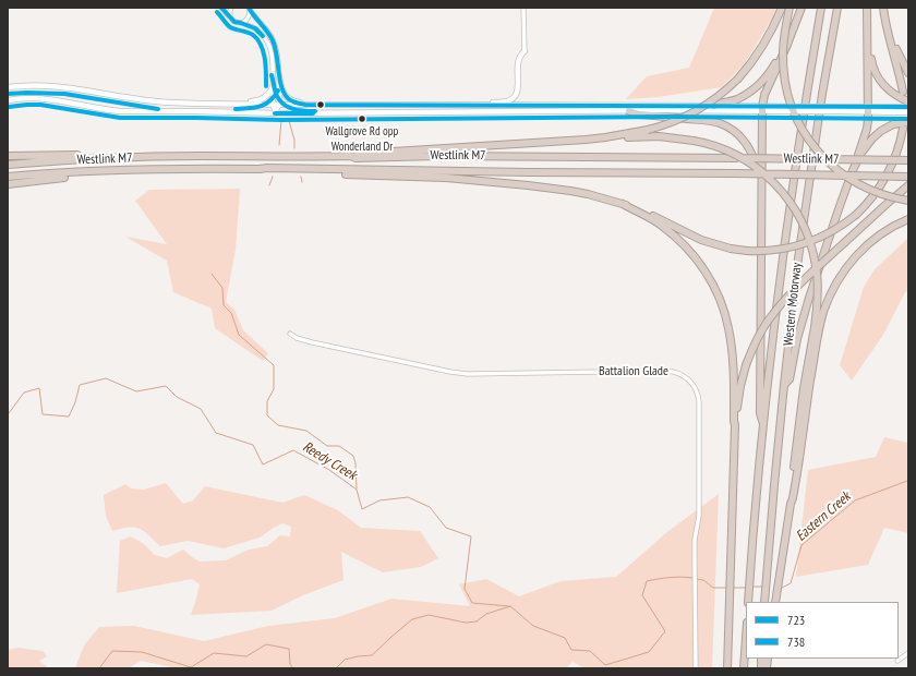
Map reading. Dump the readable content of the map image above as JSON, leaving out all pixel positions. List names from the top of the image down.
{
  "streets": {
    "highway": ["Westlink M7", "Western Motorway"],
    "street": ["Battalion Glade"]
  },
  "water": ["Reedy Creek", "Eastern Creek"],
  "places": ["Wallgrove Rd opp Wonderland Dr"],
  "lines": ["transit line 723", "transit line 738"],
  "legend": ["723", "738"]
}
